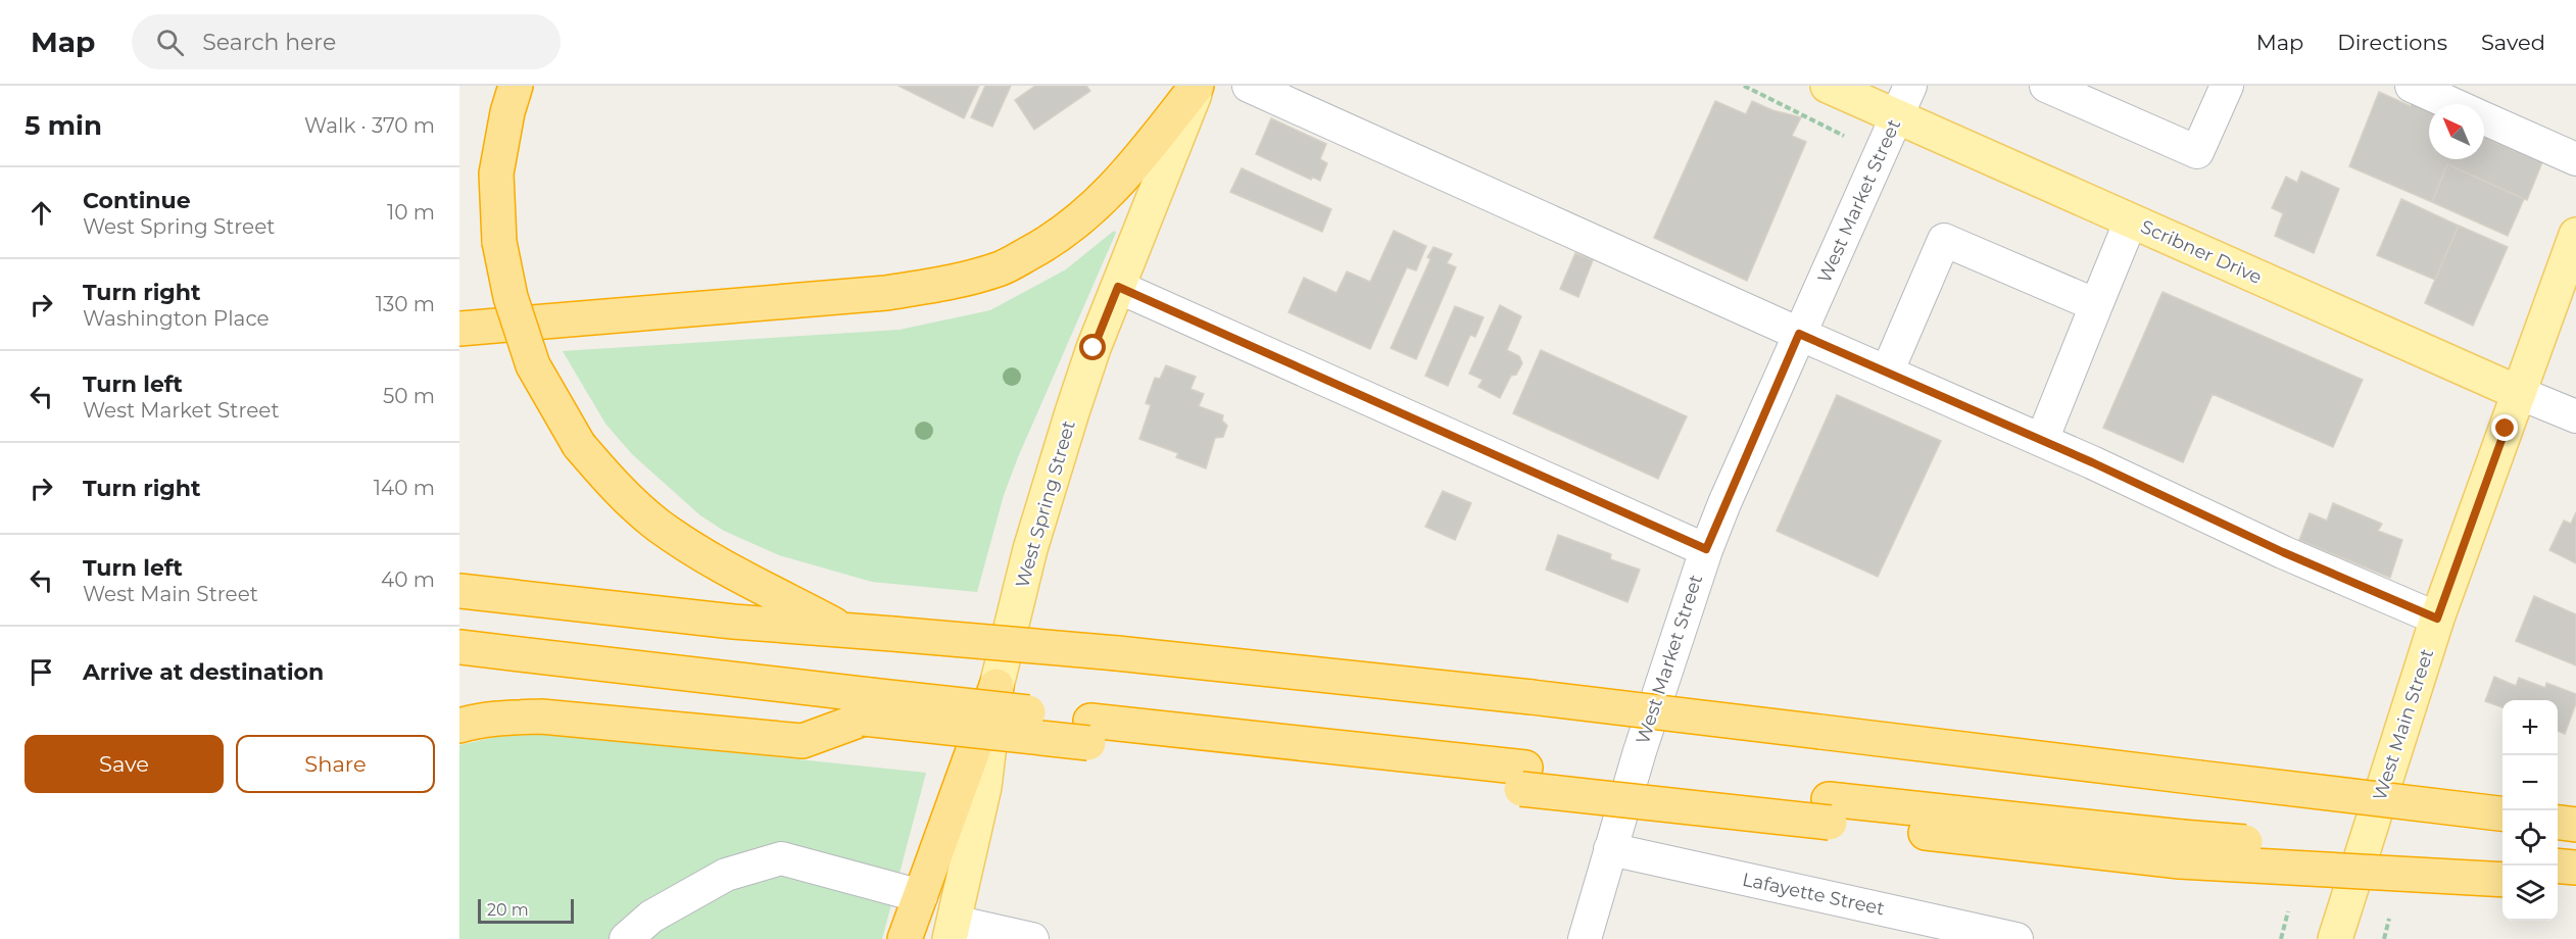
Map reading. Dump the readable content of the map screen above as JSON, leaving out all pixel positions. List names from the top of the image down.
{
  "streets": {
    "main road": ["Scribner Drive", "West Spring Street", "West Main Street"],
    "street": ["West Market Street", "Lafayette Street"]
  },
  "crossings": [
    ["West Market Street", "Scribner Drive"],
    ["West Market Street", "Lafayette Street"],
    ["Scribner Drive", "West Main Street"]
  ],
  "scale_bar": "20 m",
  "north": "top left",
  "page": {
    "header": "Map",
    "search": "Search here",
    "nav": ["Map", "Directions", "Saved"],
    "heading": ["5 min", "Walk · 370 m"],
    "list": [
      ["Continue", "West Spring Street", "10 m"],
      ["Turn right", "Washington Place", "130 m"],
      ["Turn left", "West Market Street", "50 m"],
      ["Turn right", "140 m"],
      ["Turn left", "West Main Street", "40 m"],
      "Arrive at destination"
    ],
    "map_buttons": ["+", "−"],
    "buttons": ["Save", "Share"],
    "scale": "20 m"
  }
}
